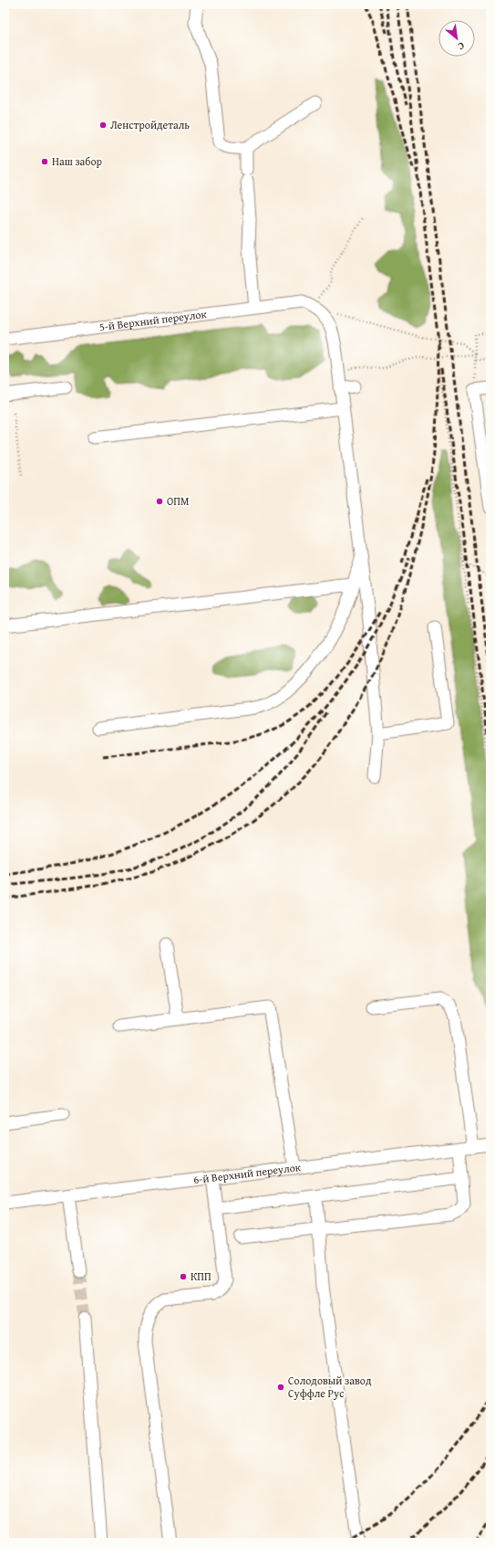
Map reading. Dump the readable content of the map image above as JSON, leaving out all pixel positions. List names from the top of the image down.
{
  "streets": {
    "street": ["5-й Верхний переулок", "6-й Верхний переулок"]
  },
  "places": [
    "Ленстройдеталь",
    "Наш забор",
    "ОПМ",
    "КПП",
    "Солодовый завод Суффле Рус"
  ],
  "north": "bottom right"
}
